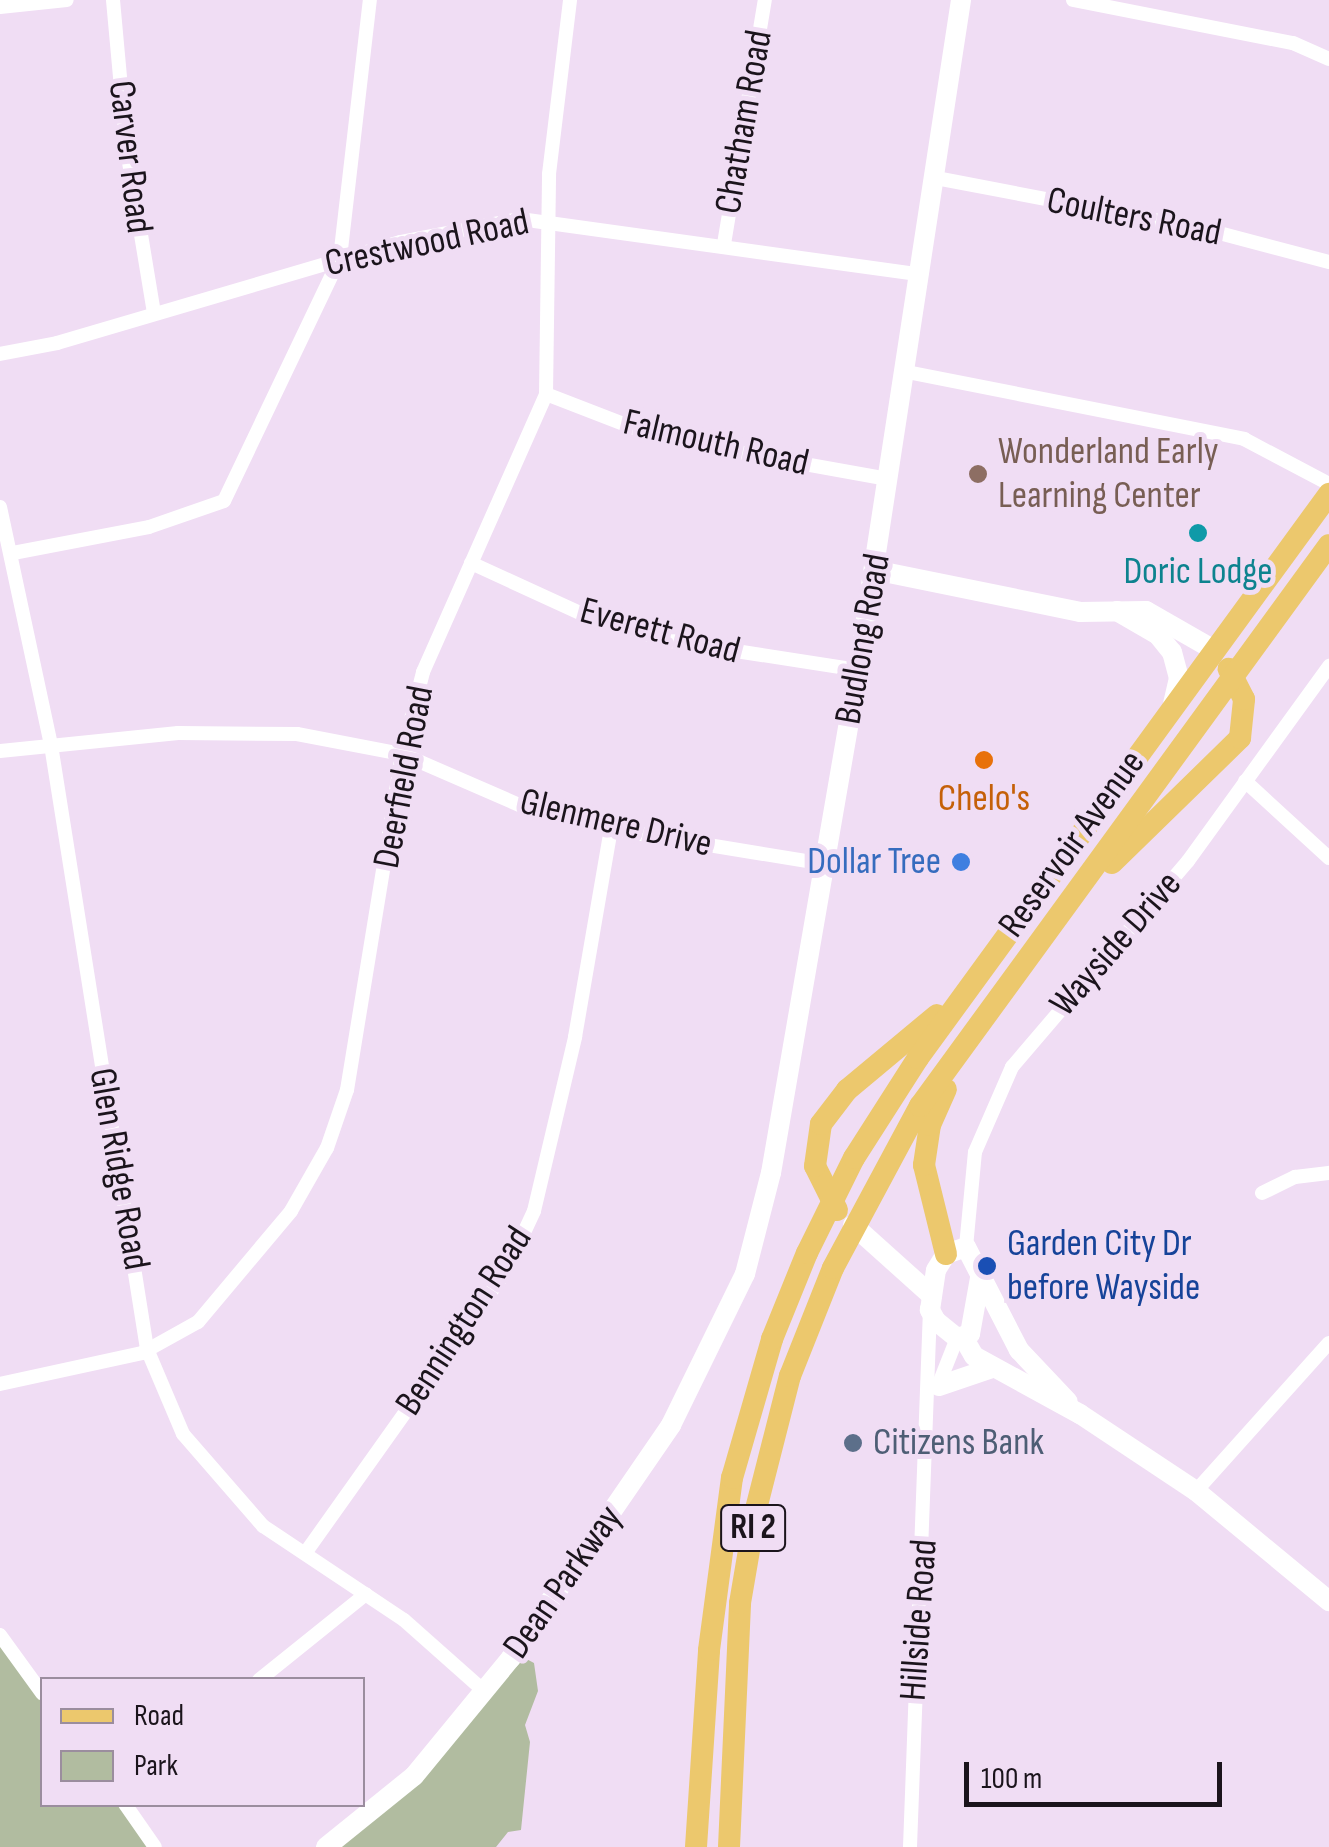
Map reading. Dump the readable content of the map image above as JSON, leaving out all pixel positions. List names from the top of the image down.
{
  "streets": {
    "main road": [
      "Budlong Road",
      "Reservoir Avenue",
      "RI 2",
      "Dean Parkway"
    ],
    "street": [
      "Chatham Road",
      "Carver Road",
      "Coulters Road",
      "Crestwood Road",
      "Falmouth Road",
      "Everett Road",
      "Deerfield Road",
      "Glenmere Drive",
      "Wayside Drive",
      "Glen Ridge Road",
      "Bennington Road",
      "Hillside Road"
    ]
  },
  "crossings": [
    ["Chatham Road", "Crestwood Road"],
    ["Carver Road", "Crestwood Road"],
    ["Coulters Road", "Budlong Road"],
    ["Crestwood Road", "Budlong Road"],
    ["Crestwood Road", "Deerfield Road"],
    ["Falmouth Road", "Budlong Road"],
    ["Falmouth Road", "Deerfield Road"],
    ["Everett Road", "Budlong Road"],
    ["Everett Road", "Deerfield Road"],
    ["Budlong Road", "Glenmere Drive"],
    ["Budlong Road", "Dean Parkway"],
    ["Deerfield Road", "Glenmere Drive"],
    ["Deerfield Road", "Glen Ridge Road"],
    ["Glenmere Drive", "Glen Ridge Road"],
    ["Glenmere Drive", "Bennington Road"],
    ["Reservoir Avenue", "RI 2"],
    ["Glen Ridge Road", "Bennington Road"],
    ["Glen Ridge Road", "Dean Parkway"]
  ],
  "places": [
    "Wonderland Early Learning Center",
    "Doric Lodge",
    "Chelo's",
    "Dollar Tree",
    "Garden City Dr before Wayside",
    "Citizens Bank"
  ],
  "legend": ["Road", "Park"],
  "scale_bar": "100 m"
}
